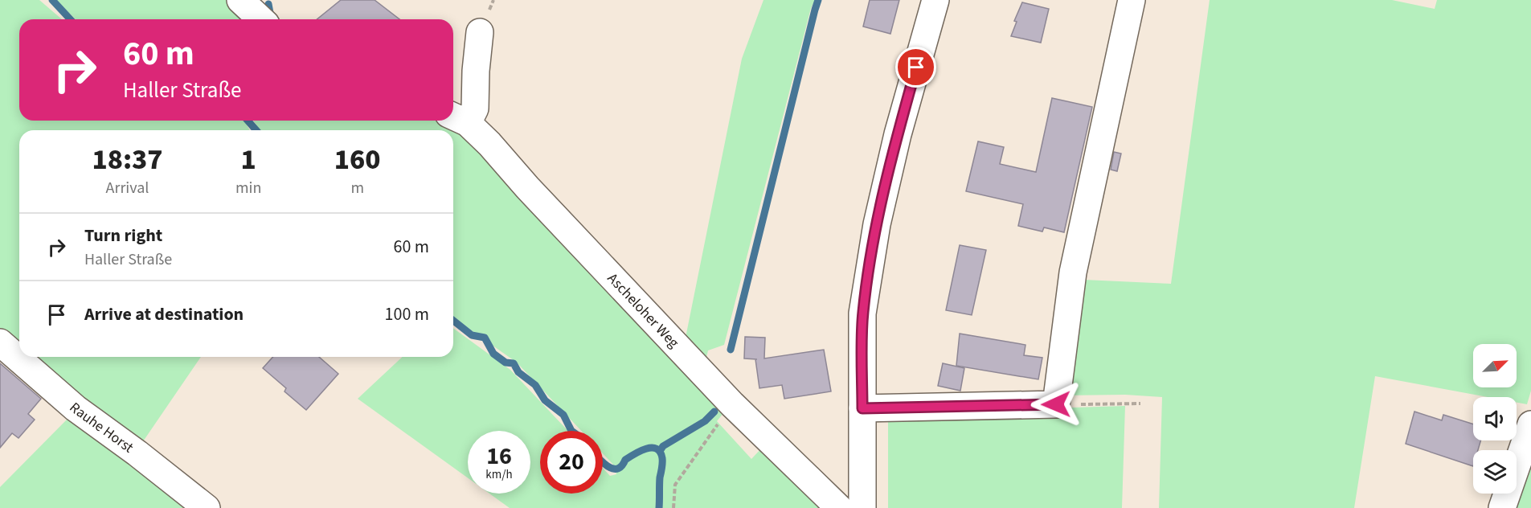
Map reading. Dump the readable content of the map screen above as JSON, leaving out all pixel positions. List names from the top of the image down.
{
  "streets": {
    "street": ["Ascheloher Weg", "Rauhe Horst"]
  },
  "north": "top right",
  "page": {
    "turn": ["60 m", "Haller Straße"],
    "eta": [
      "18:37",
      "Arrival",
      "1",
      "min",
      "160",
      "m"
    ],
    "list": [
      {
        "name": "Turn right",
        "note": "Haller Straße",
        "value": "60 m"
      },
      {
        "name": "Arrive at destination",
        "value": "100 m"
      }
    ],
    "speed": "16 km/h",
    "limit": "20"
  }
}
